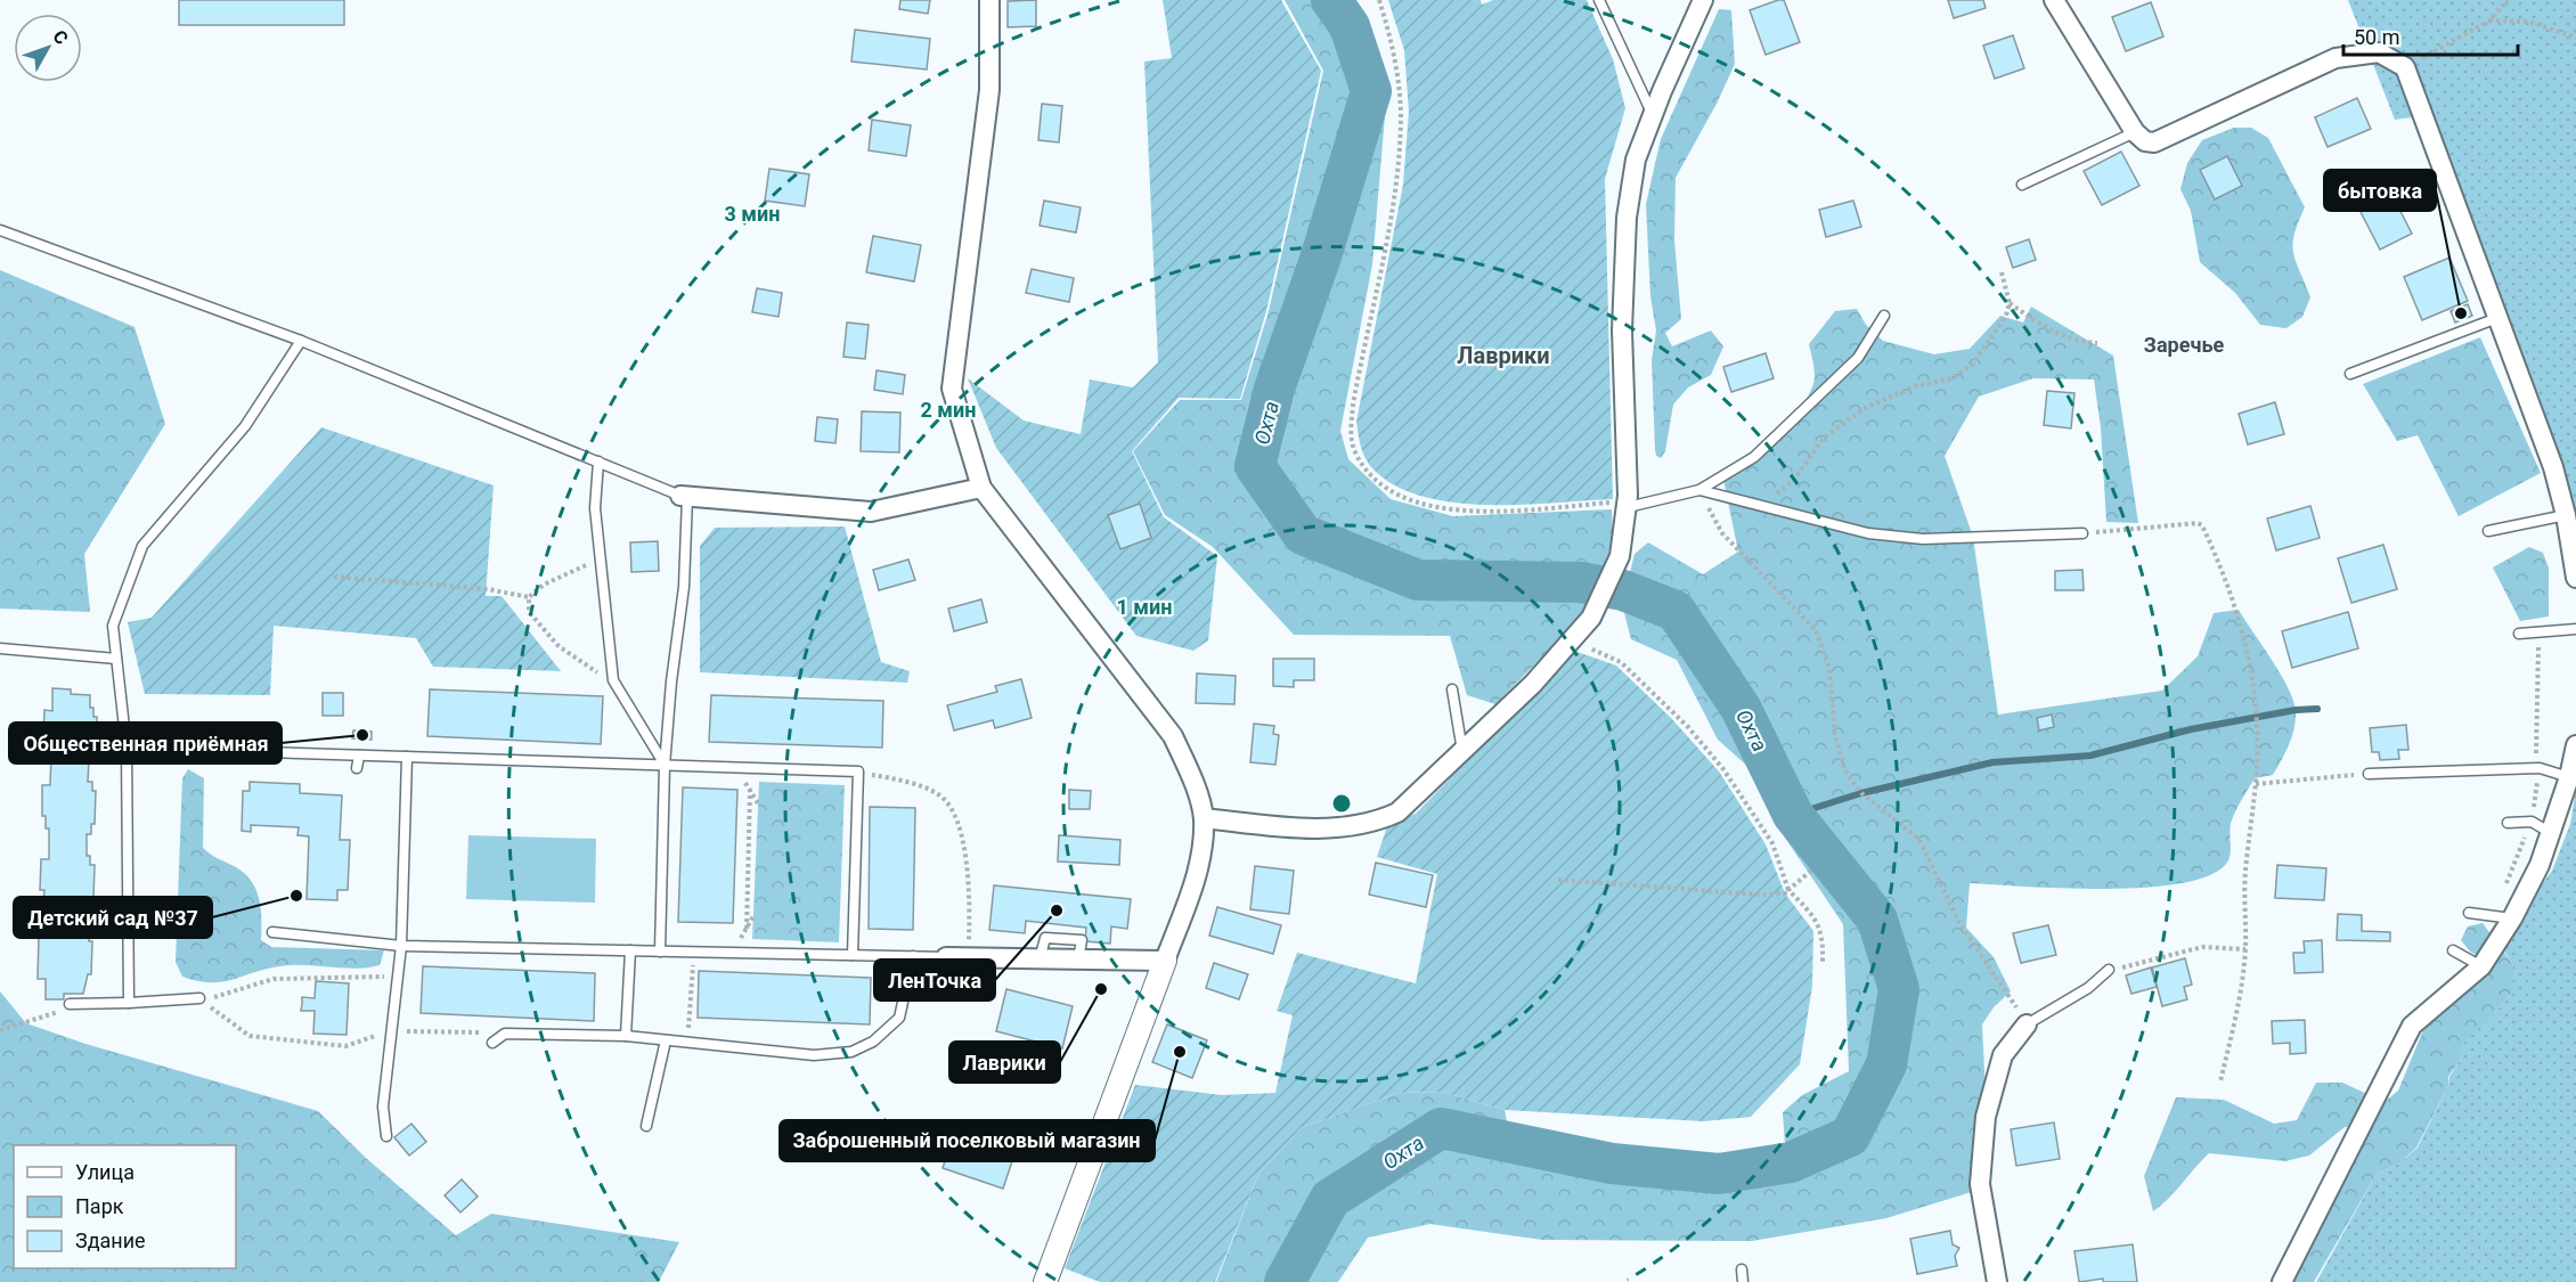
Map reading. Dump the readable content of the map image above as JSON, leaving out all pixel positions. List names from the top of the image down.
{
  "districts": ["Заречье", "Лаврики"],
  "water": ["Охта"],
  "places": [
    "бытовка",
    "Общественная приёмная",
    "Детский сад №37",
    "ЛенТочка",
    "Лаврики",
    "Заброшенный поселковый магазин"
  ],
  "legend": ["Улица", "Парк", "Здание"],
  "scale_bar": "50 m",
  "north": "top right",
  "rings": ["3 мин", "2 мин", "1 мин"]
}
